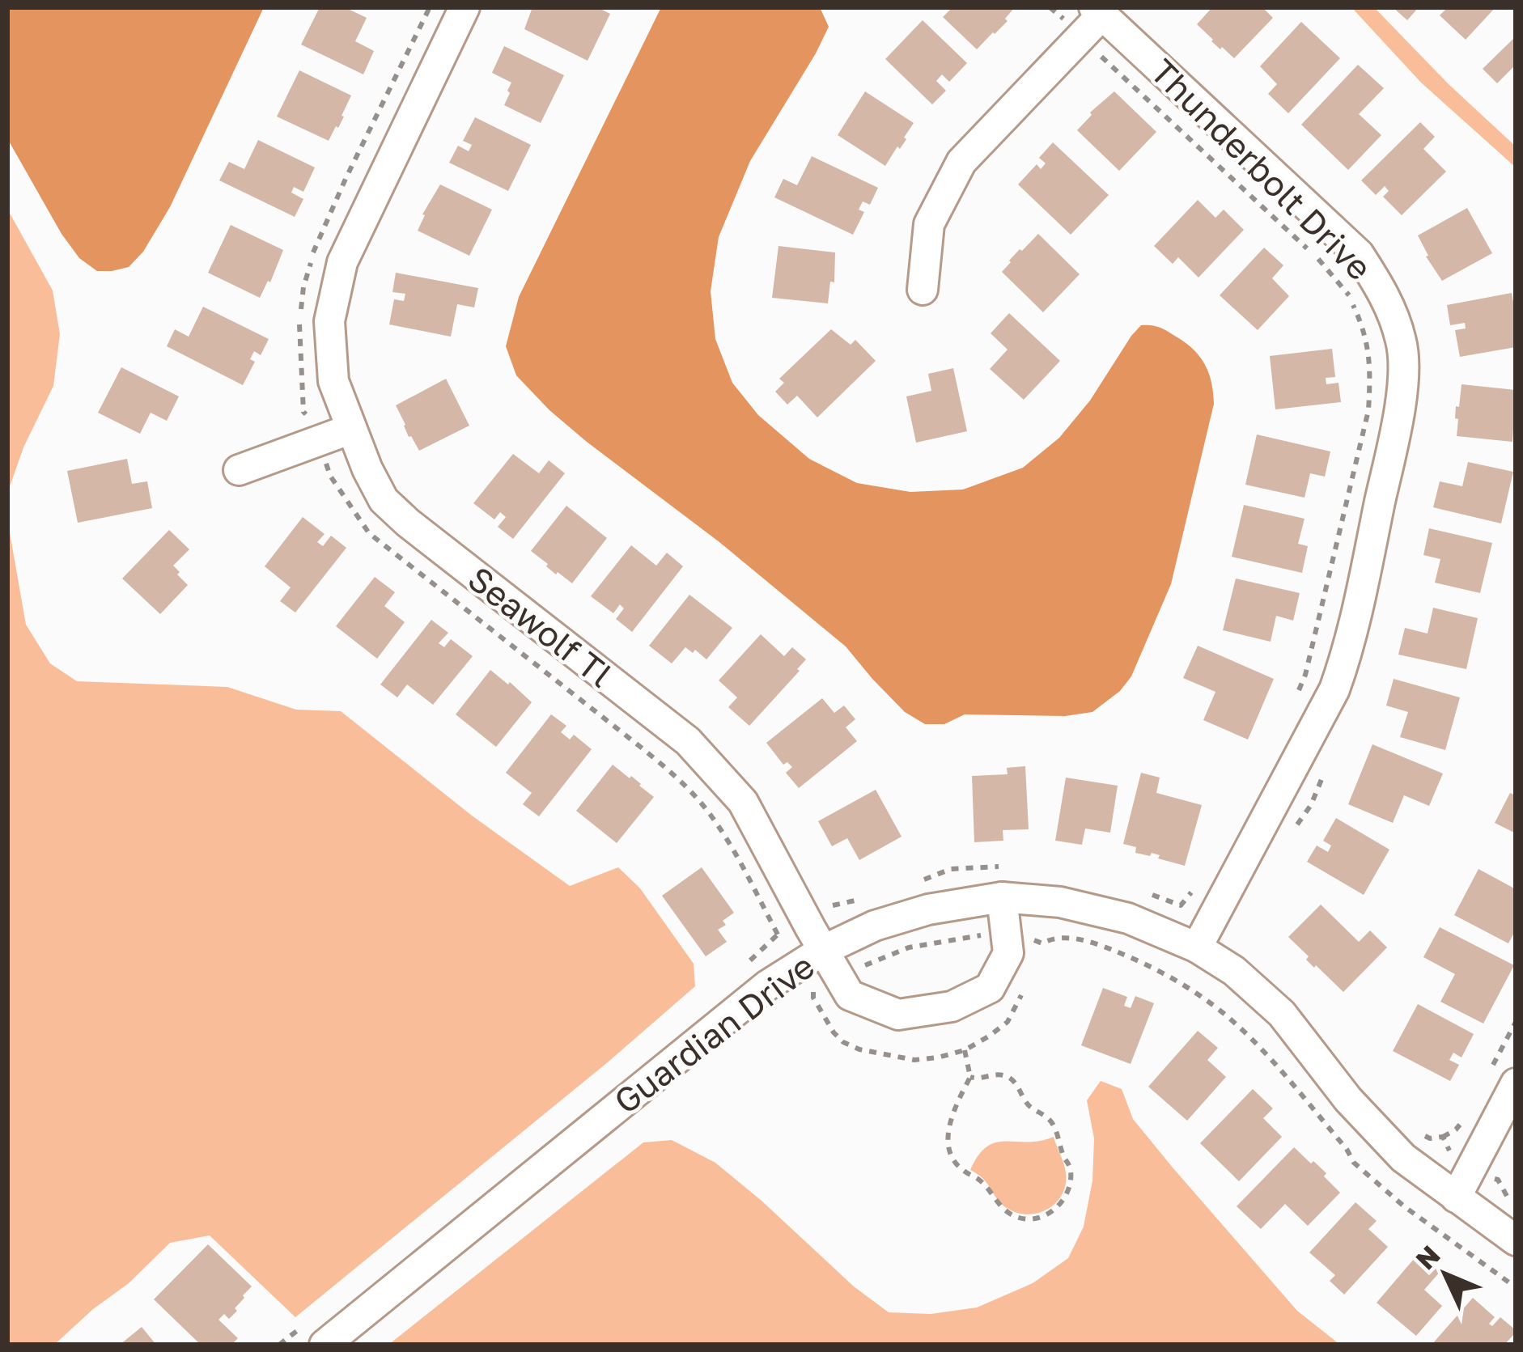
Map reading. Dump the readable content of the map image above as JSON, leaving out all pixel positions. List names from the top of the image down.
{
  "streets": {
    "street": ["Thunderbolt Drive", "Seawolf Tl", "Guardian Drive"]
  },
  "crossings": [
    ["Thunderbolt Drive", "Guardian Drive"],
    ["Seawolf Tl", "Guardian Drive"]
  ],
  "north": "top left"
}
